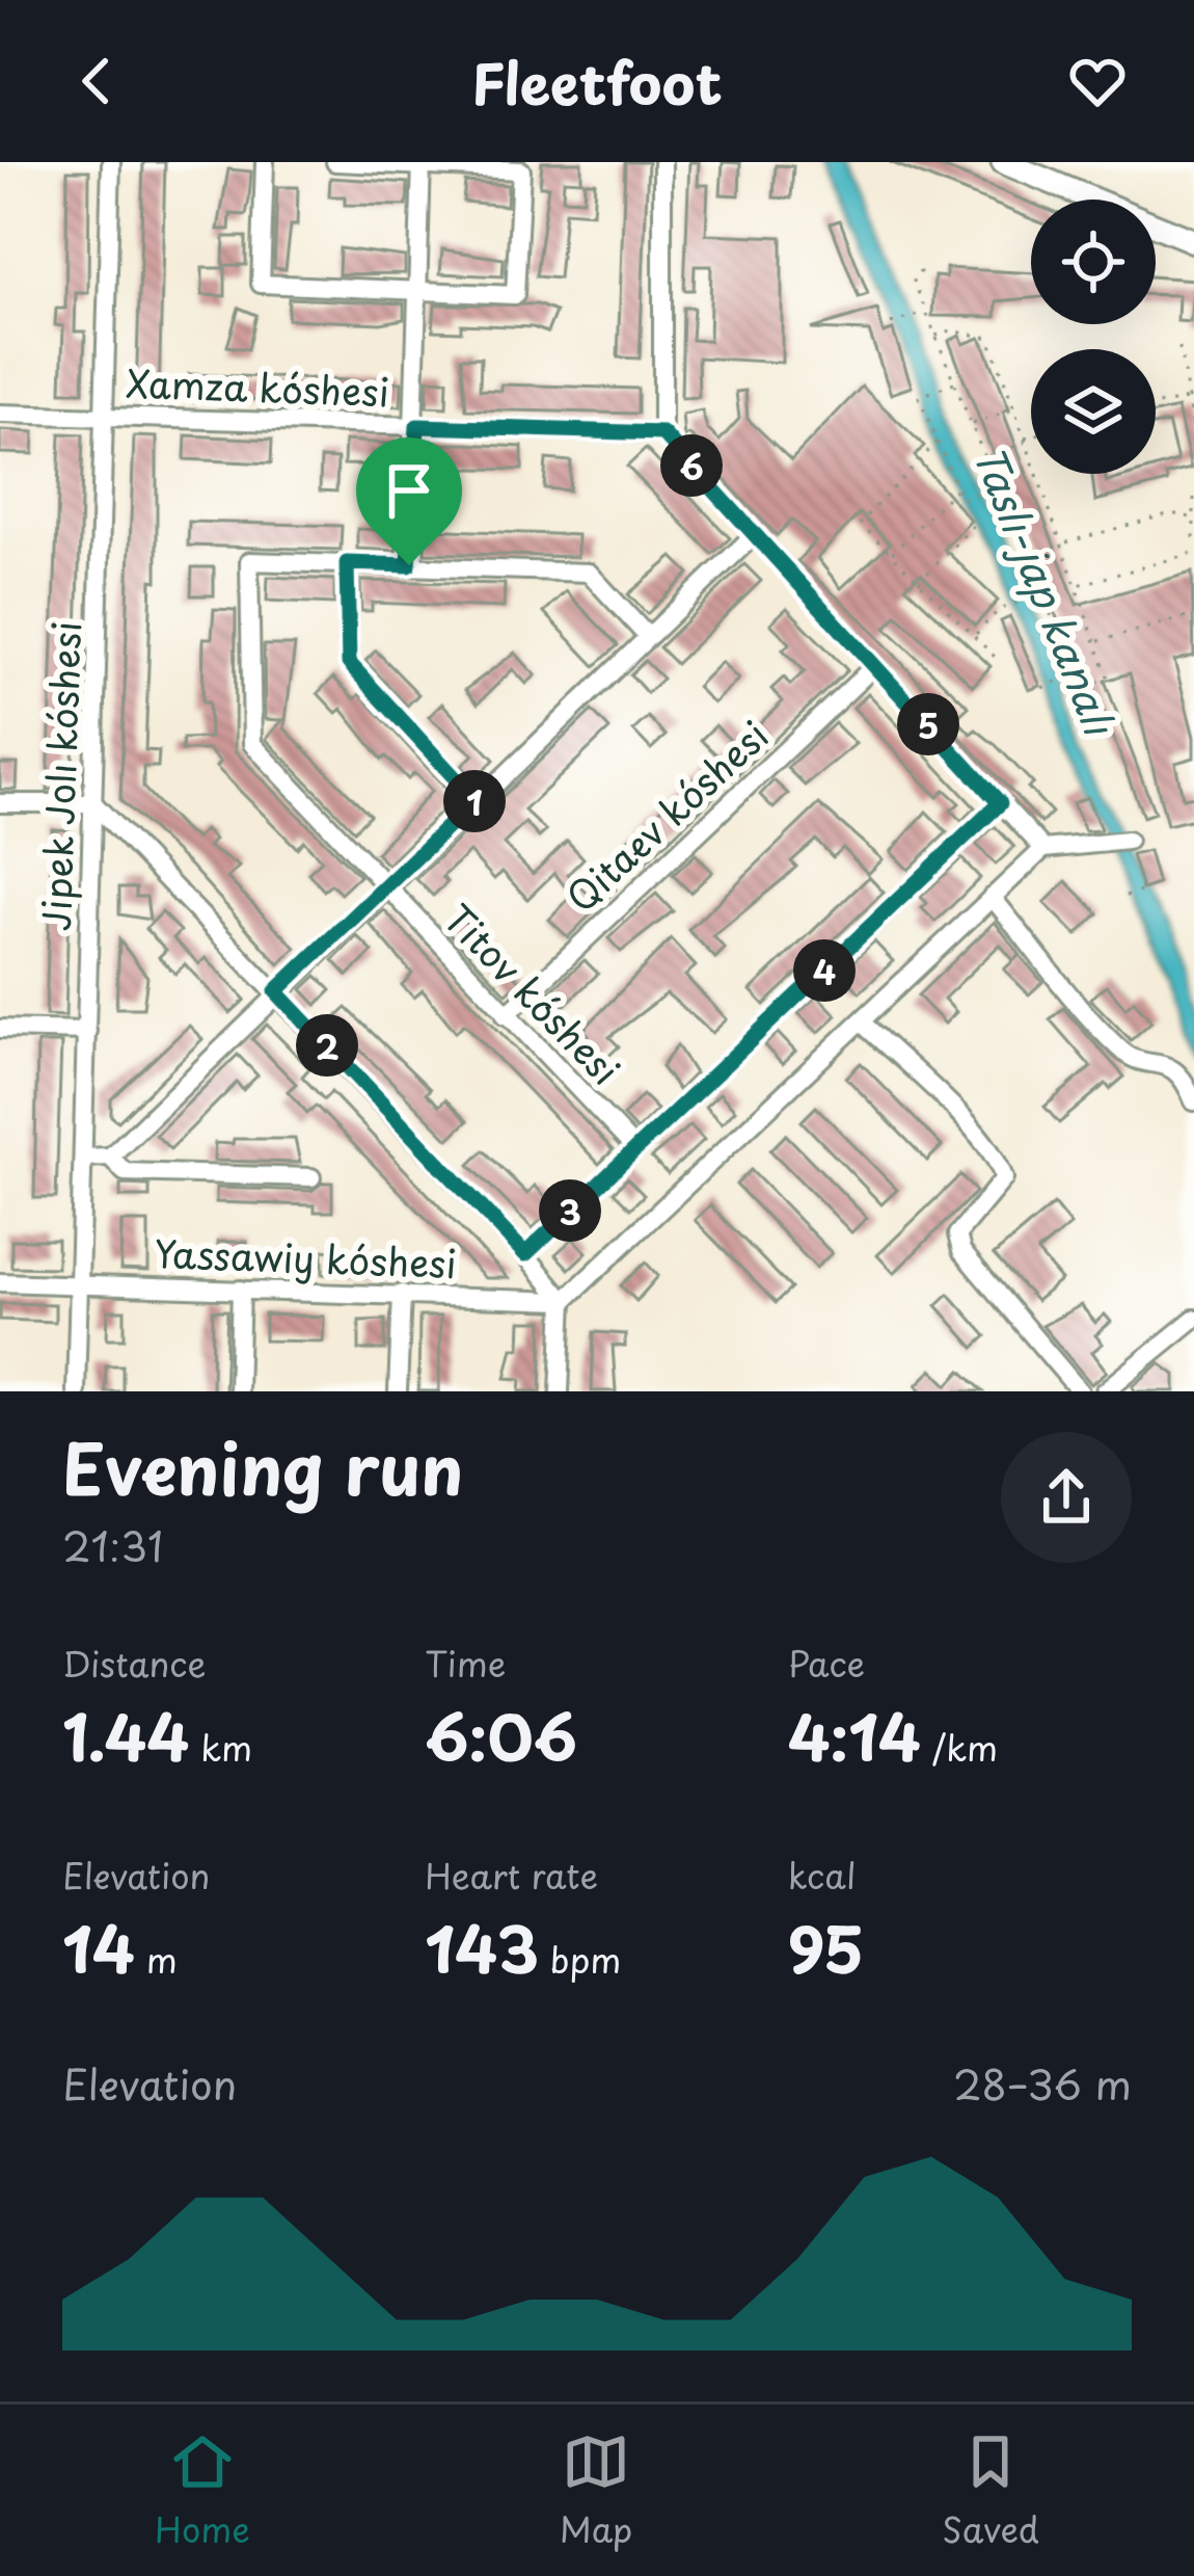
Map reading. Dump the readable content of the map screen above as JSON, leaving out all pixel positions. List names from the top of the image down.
{
  "streets": {
    "street": [
      "Xamza kóshesi",
      "Jipek Jolı kóshesi",
      "Qitaev kóshesi",
      "Titov kóshesi",
      "Yassawiy kóshesi"
    ]
  },
  "crossings": [
    ["Xamza kóshesi", "Jipek Jolı kóshesi"],
    ["Jipek Jolı kóshesi", "Yassawiy kóshesi"],
    ["Qitaev kóshesi", "Titov kóshesi"]
  ],
  "water": ["Taslı-jap kanalı"],
  "page": {
    "header": "Fleetfoot",
    "pins": [
      "6",
      "5",
      "1",
      "4",
      "2",
      "3"
    ],
    "heading": ["Evening run", "21:31"],
    "stats": [
      ["Distance", "1.44 km"],
      ["Time", "6:06"],
      ["Pace", "4:14 /km"],
      ["Elevation", "14 m"],
      ["Heart rate", "143 bpm"],
      ["kcal", "95"]
    ],
    "chart": ["Elevation", "28–36 m"],
    "tabs": ["Home", "Map", "Saved"]
  }
}
